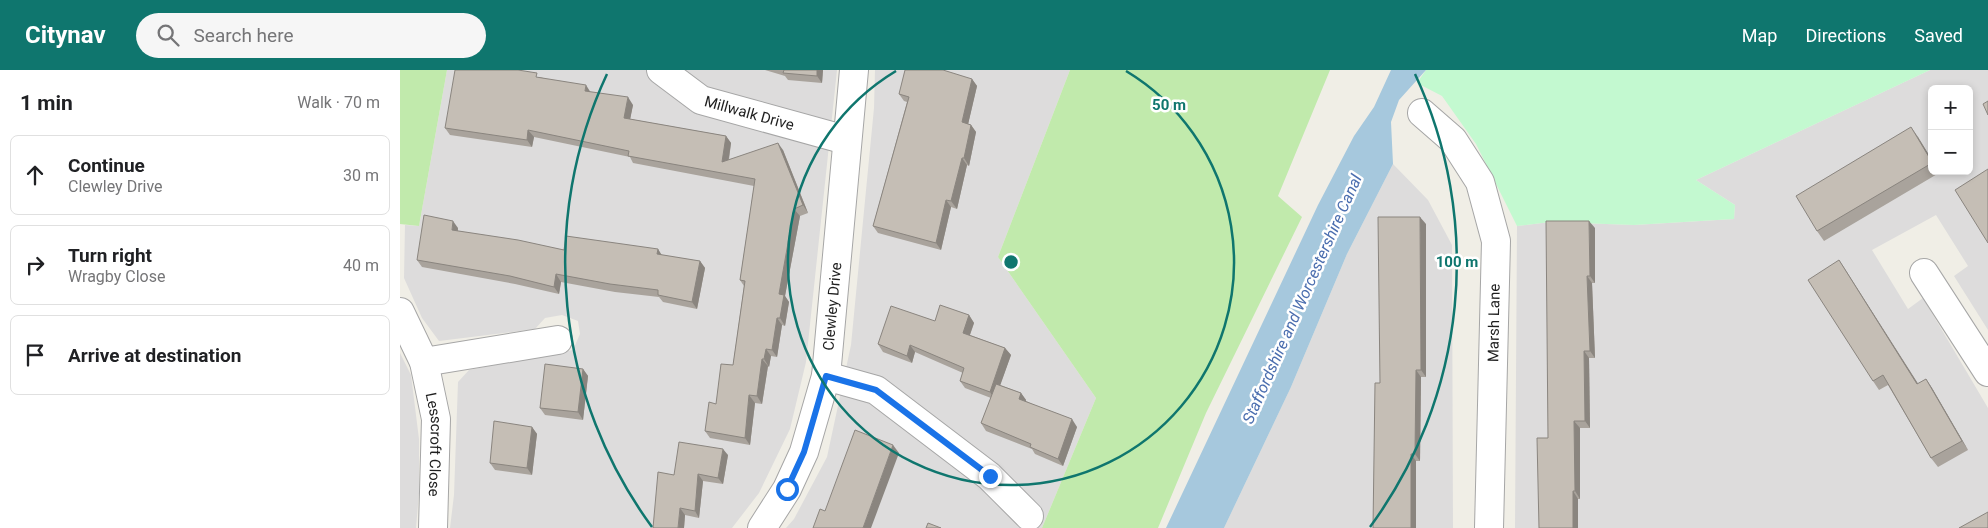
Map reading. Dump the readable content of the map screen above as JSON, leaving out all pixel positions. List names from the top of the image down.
{
  "streets": {
    "street": [
      "Millwalk Drive",
      "Clewley Drive",
      "Marsh Lane",
      "Lesscroft Close"
    ]
  },
  "crossings": [
    ["Millwalk Drive", "Clewley Drive"]
  ],
  "water": ["Staffordshire and Worcestershire Canal"],
  "page": {
    "header": "Citynav",
    "search": "Search here",
    "nav": ["Map", "Directions", "Saved"],
    "heading": ["1 min", "Walk · 70 m"],
    "map_buttons": ["+", "−"],
    "list": [
      ["Continue", "Clewley Drive", "30 m"],
      ["Turn right", "Wragby Close", "40 m"],
      "Arrive at destination"
    ]
  },
  "rings": ["50 m", "100 m"]
}
